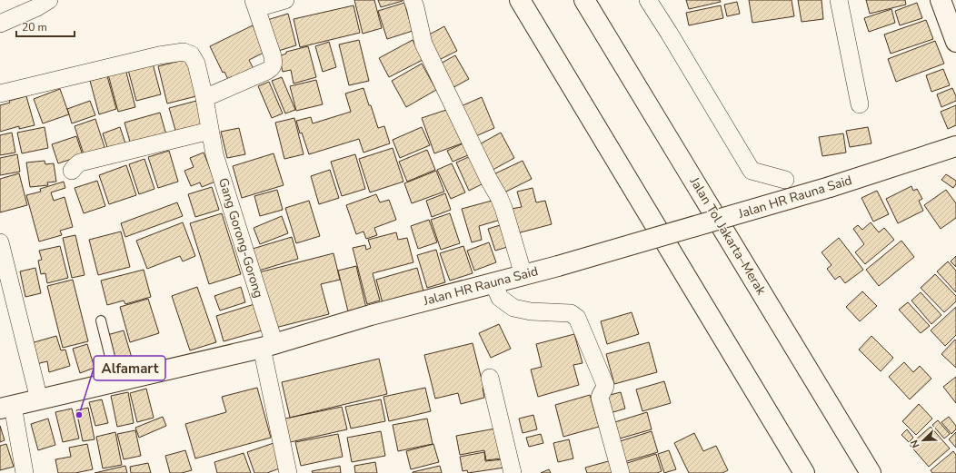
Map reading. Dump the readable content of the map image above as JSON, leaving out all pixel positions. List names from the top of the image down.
{
  "streets": {
    "main road": ["Jalan HR Rauna Said", "Jalan Tol Jakarta–Merak"],
    "street": ["Gang Gorong-Gorong"]
  },
  "crossings": [
    ["Jalan HR Rauna Said", "Gang Gorong-Gorong"]
  ],
  "places": ["Alfamart"],
  "scale_bar": "20 m",
  "north": "bottom left"
}
